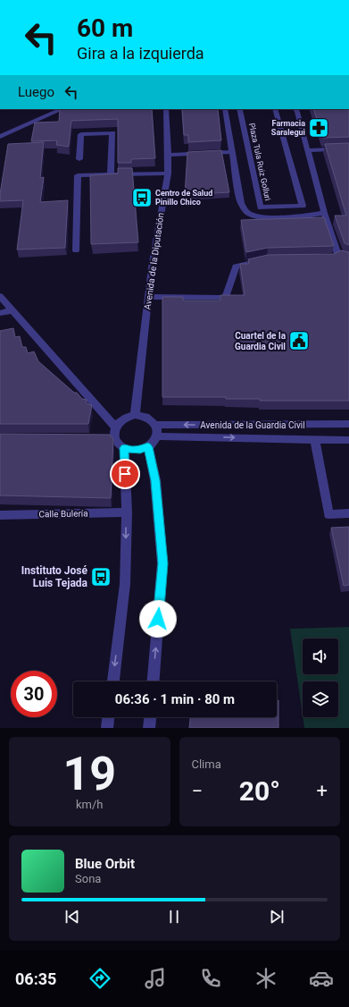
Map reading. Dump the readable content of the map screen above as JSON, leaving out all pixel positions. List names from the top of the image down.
{
  "streets": {
    "street": [
      "Plaza Tula Ruiz Golluri",
      "Avenida de la Diputación",
      "Avenida de la Guardia Civil",
      "Calle Bulería"
    ]
  },
  "crossings": [
    ["Avenida de la Diputación", "Avenida de la Guardia Civil"]
  ],
  "places": {
    "pharmacy": ["Farmacia Saralegui"],
    "bus stop": ["Centro de Salud Pinillo Chico", "Instituto José Luis Tejada"],
    "public building": ["Cuartel de la Guardia Civil"]
  },
  "page": {
    "turn": ["60 m", "Gira a la izquierda"],
    "then": "Luego",
    "limit": "30",
    "trip": "06:36 · 1 min · 80 m",
    "tile": [
      ["19", "km/h"],
      "Clima"
    ],
    "heat": ["−", "20°", "+"],
    "song": ["Blue Orbit", "Sona"],
    "tabs": "06:35"
  }
}
